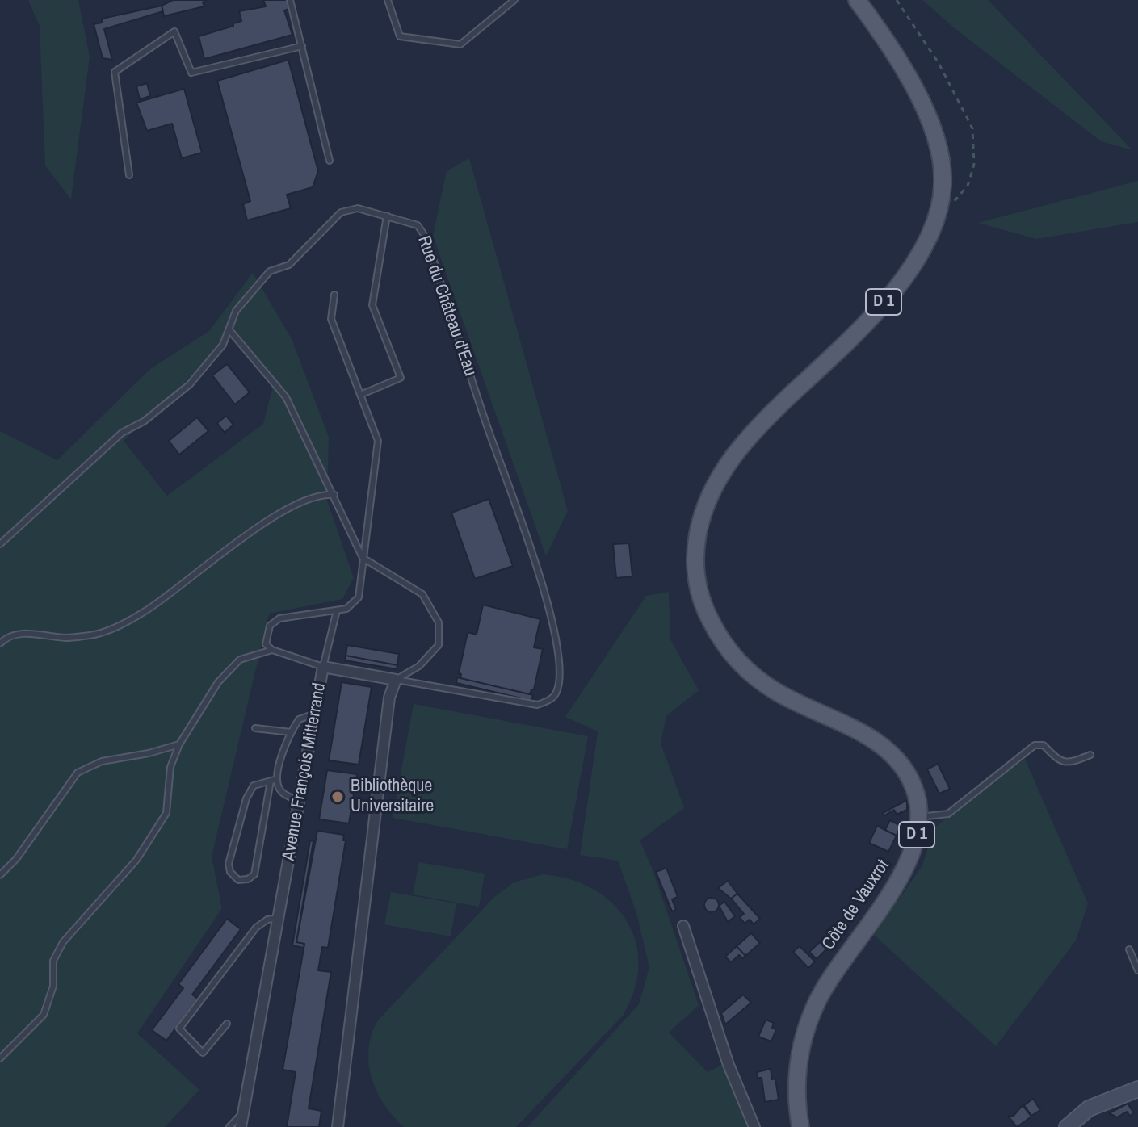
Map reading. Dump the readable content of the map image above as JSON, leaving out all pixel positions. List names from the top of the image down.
{
  "streets": {
    "main road": ["D 1", "Côte de Vauxrot"],
    "street": ["Avenue François Mitterrand"],
    "lane": ["Rue du Château d'Eau"]
  },
  "crossings": [
    ["D 1", "Côte de Vauxrot"],
    ["Rue du Château d'Eau", "Avenue François Mitterrand"]
  ],
  "places": ["Bibliothèque Universitaire"]
}
